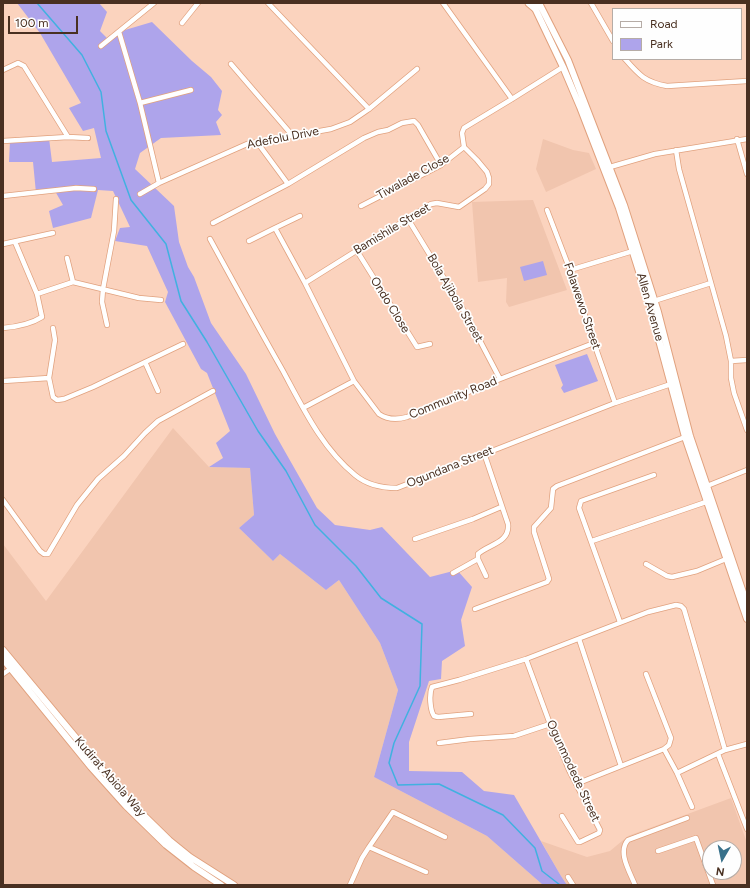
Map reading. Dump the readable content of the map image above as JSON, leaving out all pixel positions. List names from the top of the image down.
{
  "streets": {
    "main road": ["Allen Avenue", "Kudirat Abiola Way"],
    "street": [
      "Adefolu Drive",
      "Tiwalade Close",
      "Bamishile Street",
      "Bola Ajibola Street",
      "Ondo Close",
      "Folawewo Street",
      "Community Road",
      "Ogundana Street",
      "Ogunmodede Street"
    ]
  },
  "crossings": [
    ["Tiwalade Close", "Bamishile Street"],
    ["Bamishile Street", "Bola Ajibola Street"],
    ["Bamishile Street", "Ondo Close"],
    ["Bamishile Street", "Community Road"],
    ["Bola Ajibola Street", "Community Road"],
    ["Folawewo Street", "Community Road"],
    ["Folawewo Street", "Ogundana Street"],
    ["Allen Avenue", "Ogundana Street"]
  ],
  "legend": ["Road", "Park"],
  "scale_bar": "100 m",
  "north": "bottom"
}
